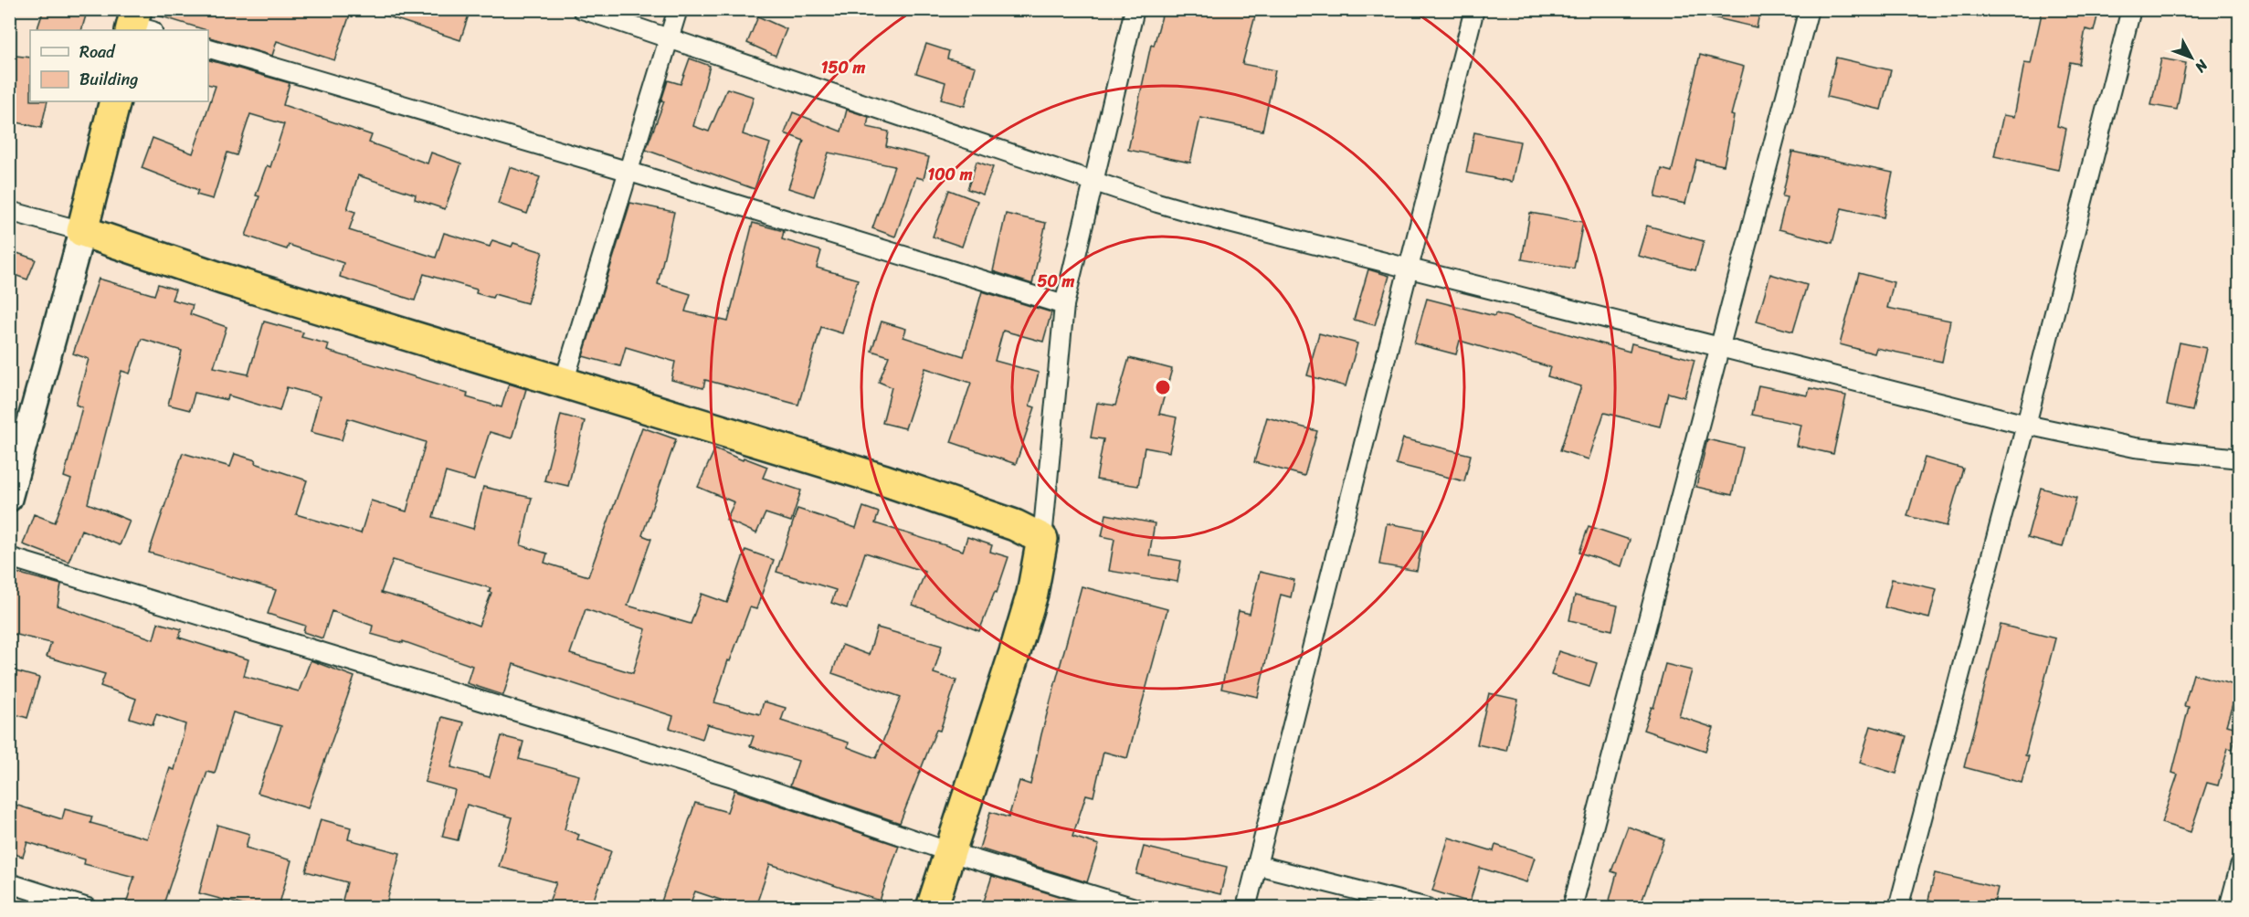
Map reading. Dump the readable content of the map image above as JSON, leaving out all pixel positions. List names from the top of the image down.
{
  "legend": ["Road", "Building"],
  "north": "bottom right",
  "rings": ["150 m", "100 m", "50 m"]
}
